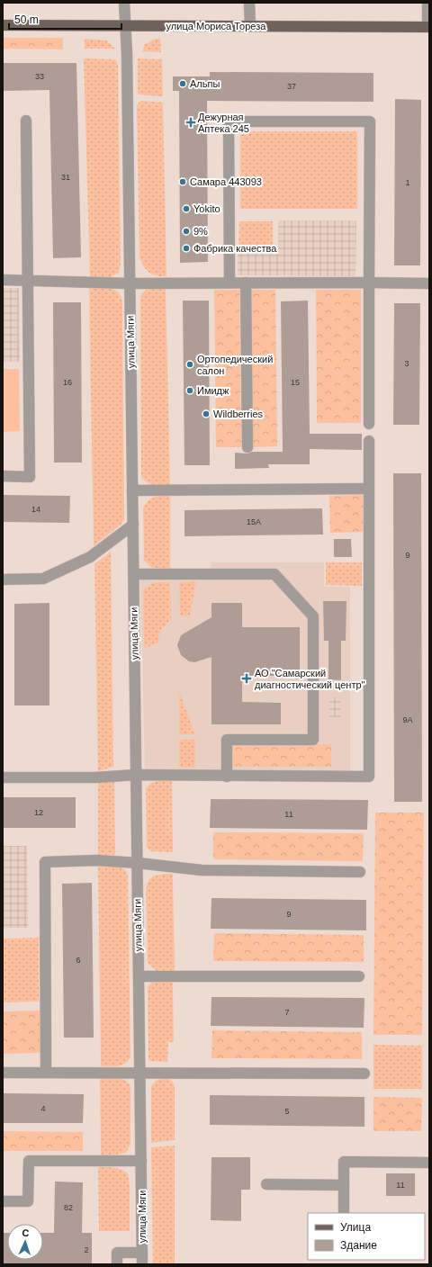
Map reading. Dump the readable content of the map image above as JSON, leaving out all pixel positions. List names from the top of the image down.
{
  "streets": {
    "main road": ["улица Мориса Тореза"],
    "street": ["улица Мяги"]
  },
  "crossings": [
    ["улица Мориса Тореза", "улица Мяги"]
  ],
  "places": {
    "other": [
      "Альпы",
      "Самара 443093",
      "Yokito",
      "9%",
      "Фабрика качества",
      "Ортопедический салон",
      "Имидж",
      "Wildberries"
    ],
    "health": ["Дежурная Аптека 245", "АО \"Самарский диагностический центр\""]
  },
  "house_numbers": [
    "33",
    "37",
    "31",
    "1",
    "3",
    "16",
    "15",
    "14",
    "15А",
    "9",
    "9А",
    "12",
    "11",
    "9",
    "6",
    "7",
    "4",
    "5",
    "11",
    "82",
    "2"
  ],
  "legend": ["Улица", "Здание"],
  "scale_bar": "50 m",
  "north": "top"
}
